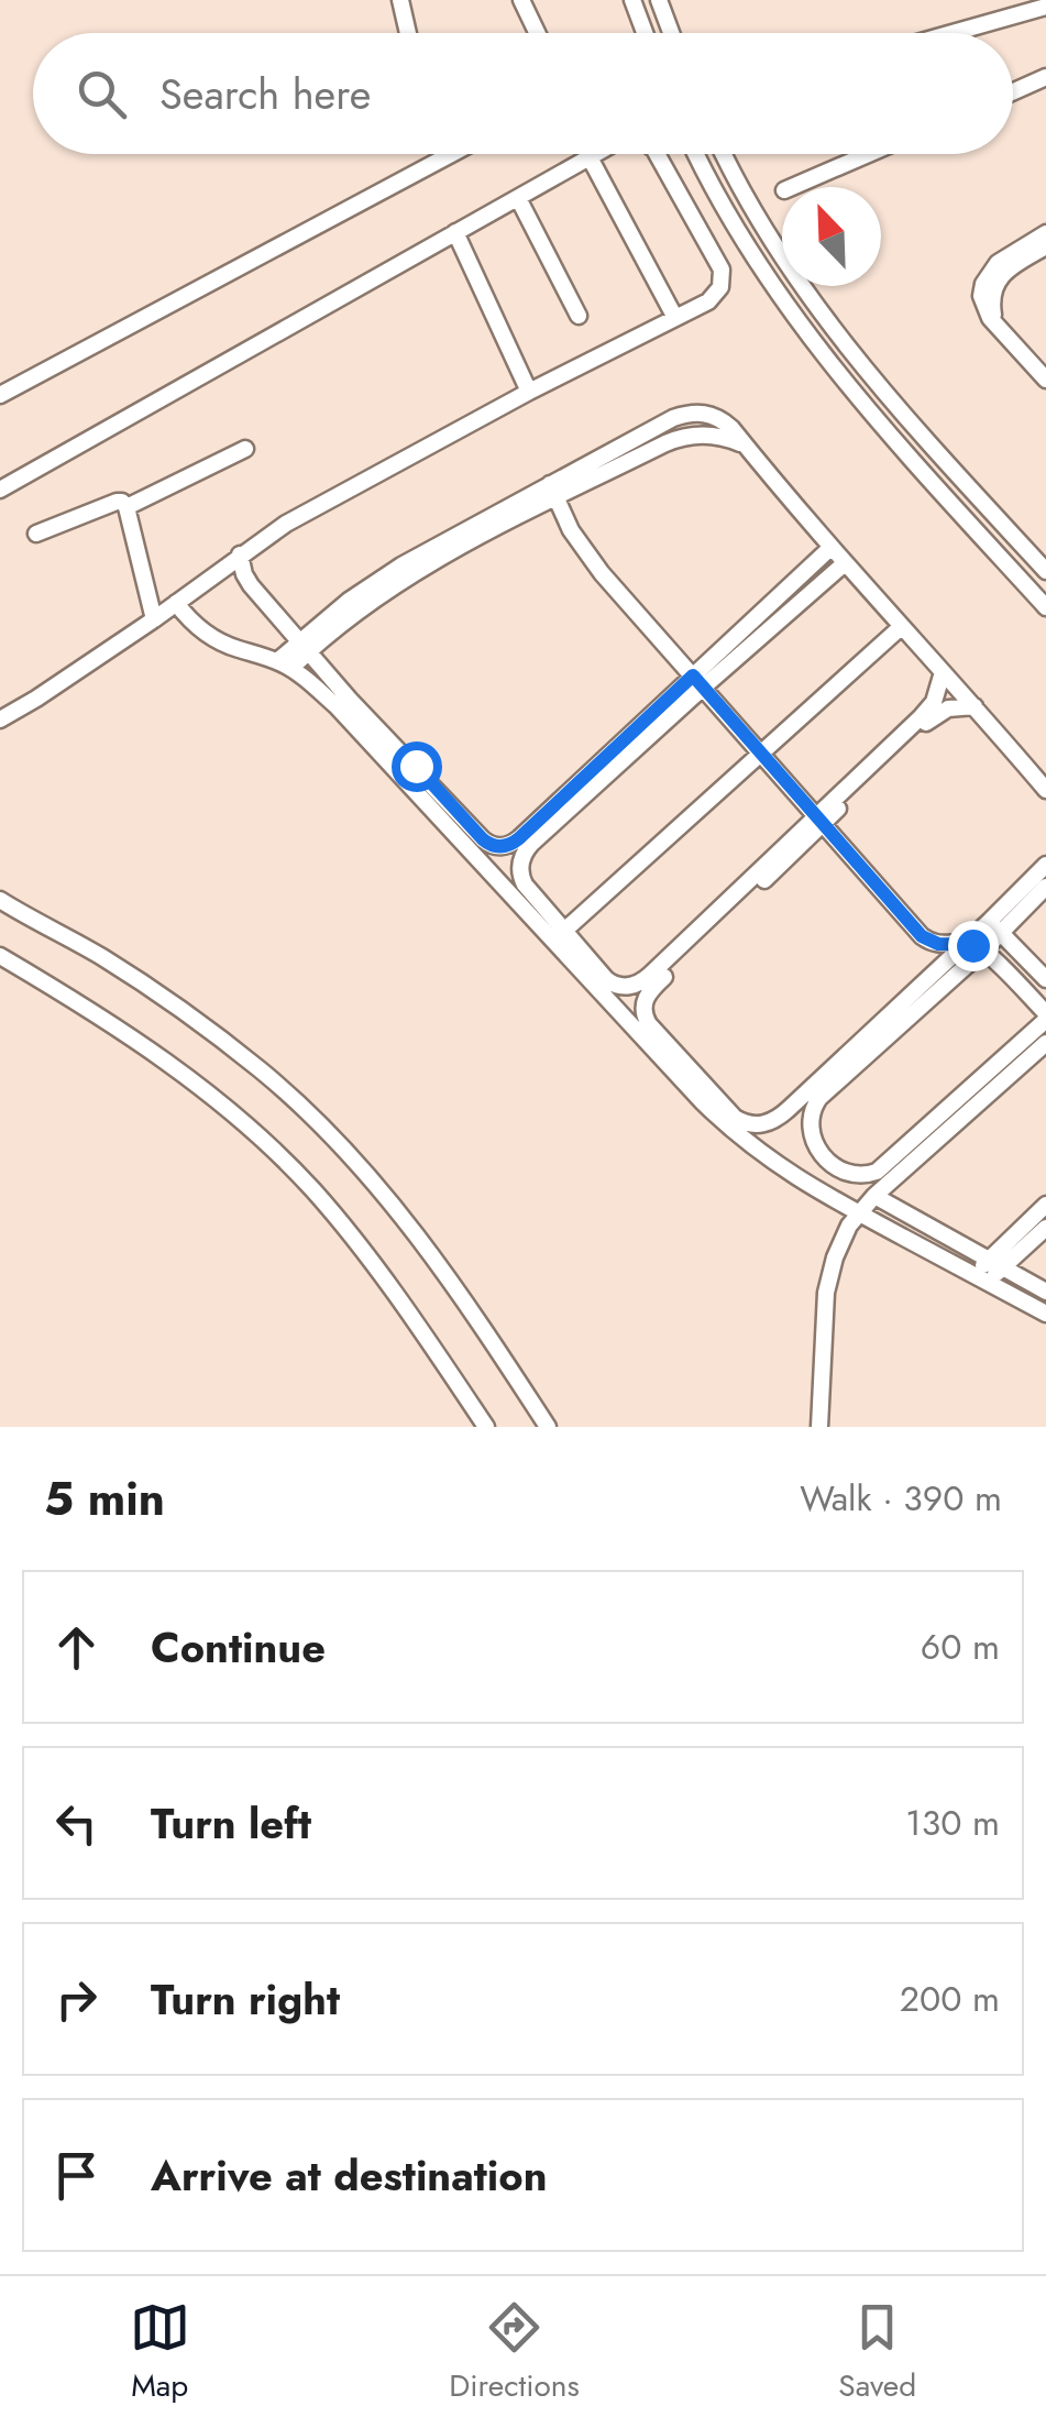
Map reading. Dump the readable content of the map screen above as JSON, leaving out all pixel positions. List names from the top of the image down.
{
  "north": "top left",
  "page": {
    "search": "Search here",
    "heading": ["5 min", "Walk · 390 m"],
    "list": [
      ["Continue", "60 m"],
      ["Turn left", "130 m"],
      ["Turn right", "200 m"],
      "Arrive at destination"
    ],
    "nav": ["Map", "Directions", "Saved"]
  }
}
